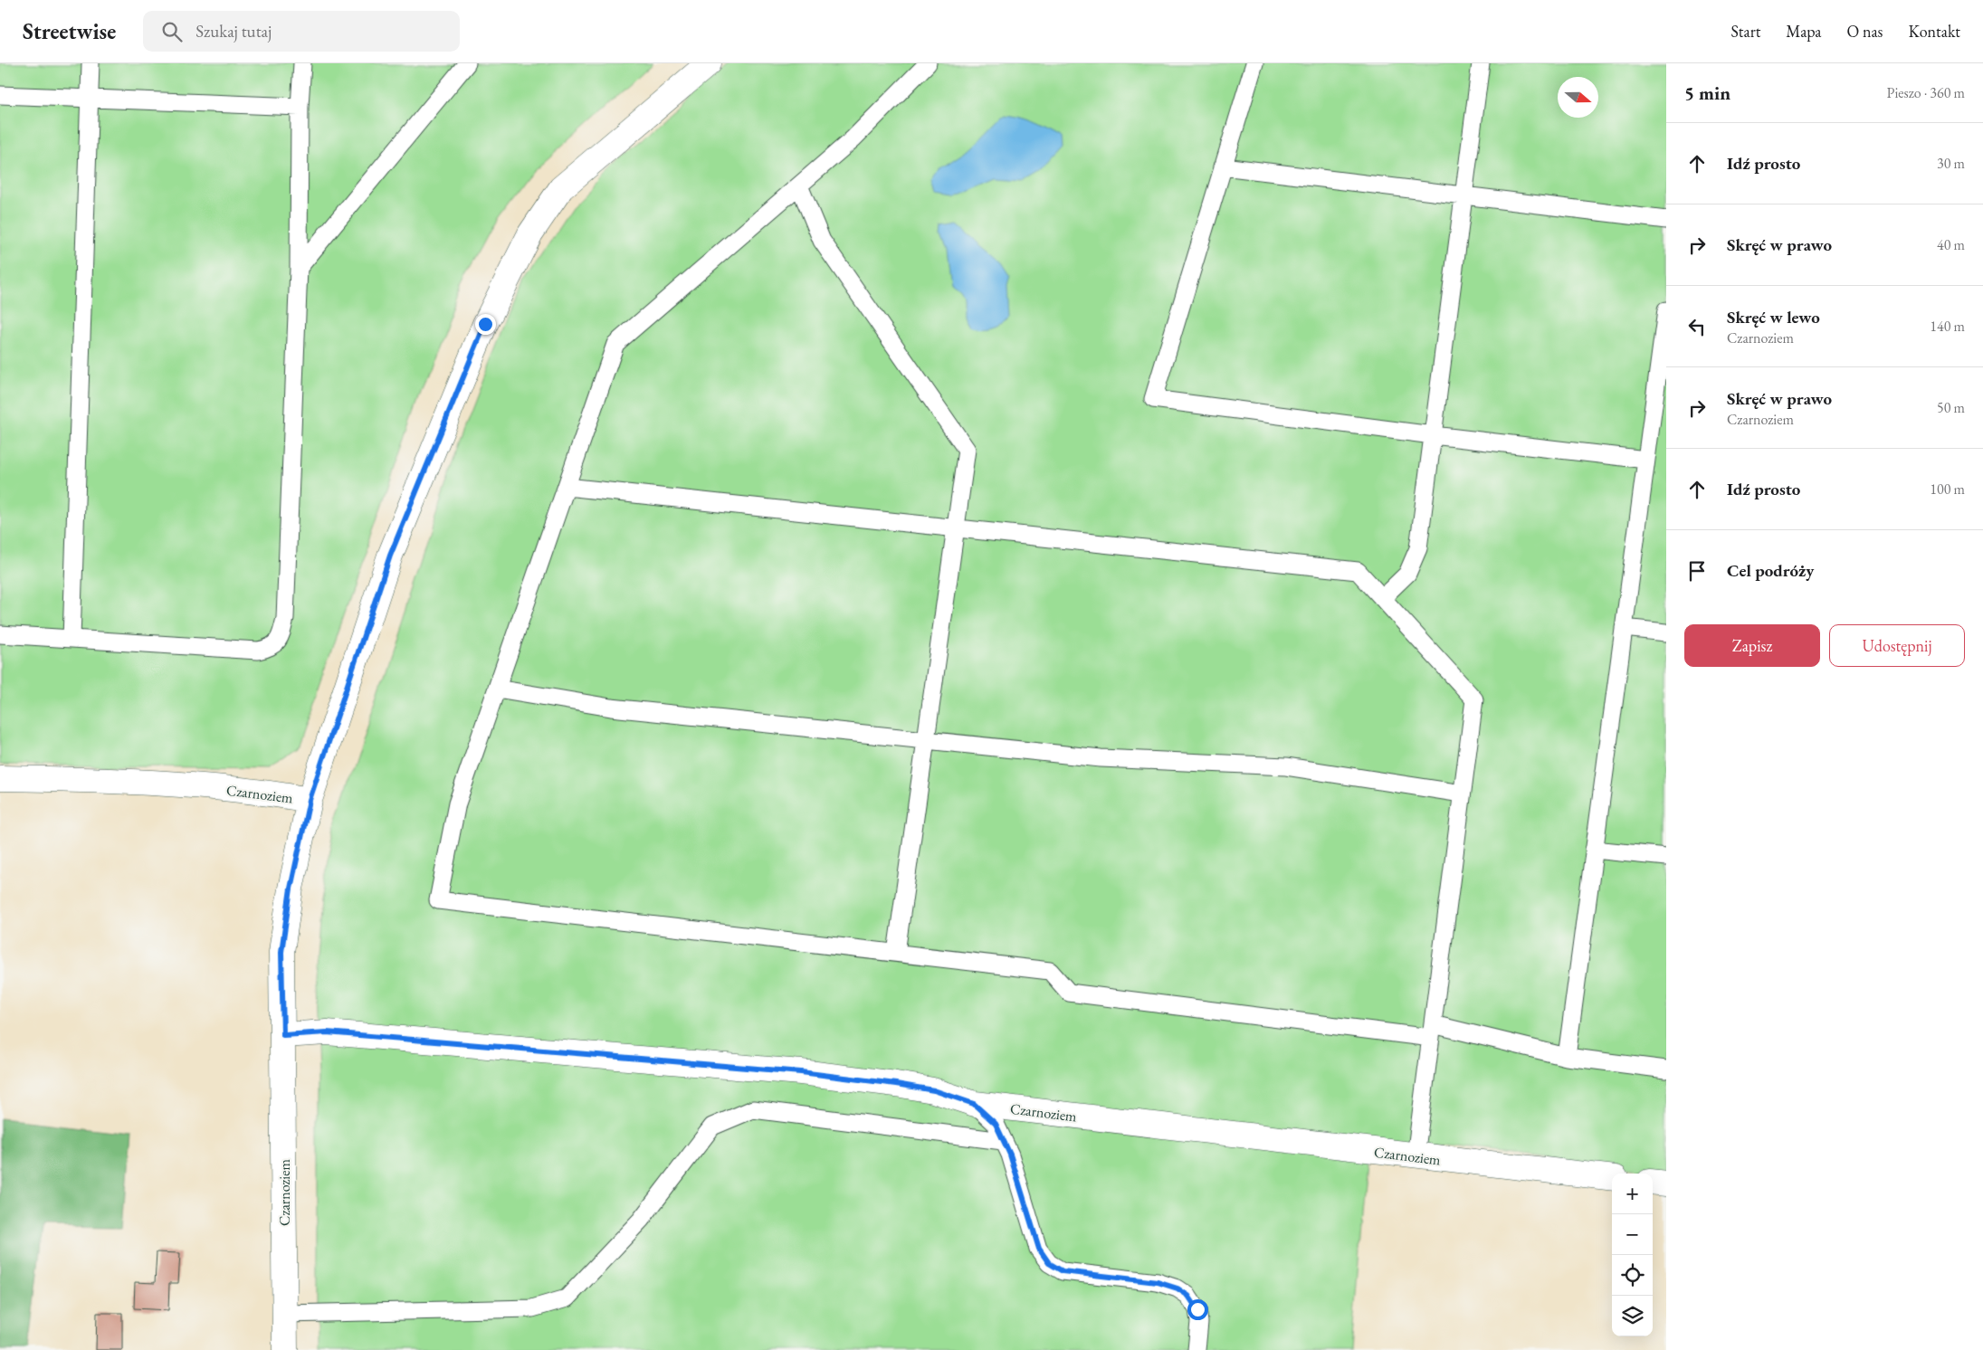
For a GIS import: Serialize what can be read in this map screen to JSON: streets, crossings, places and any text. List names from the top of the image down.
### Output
{
  "streets": {
    "street": ["Czarnoziem"]
  },
  "north": "right",
  "page": {
    "header": "Streetwise",
    "search": "Szukaj tutaj",
    "nav": [
      "Start",
      "Mapa",
      "O nas",
      "Kontakt"
    ],
    "heading": ["5 min", "Pieszo · 360 m"],
    "list": [
      ["Idź prosto", "30 m"],
      ["Skręć w prawo", "40 m"],
      ["Skręć w lewo", "Czarnoziem", "140 m"],
      ["Skręć w prawo", "Czarnoziem", "50 m"],
      ["Idź prosto", "100 m"],
      "Cel podróży"
    ],
    "buttons": ["Zapisz", "Udostępnij"],
    "map_buttons": ["+", "−"]
  }
}
